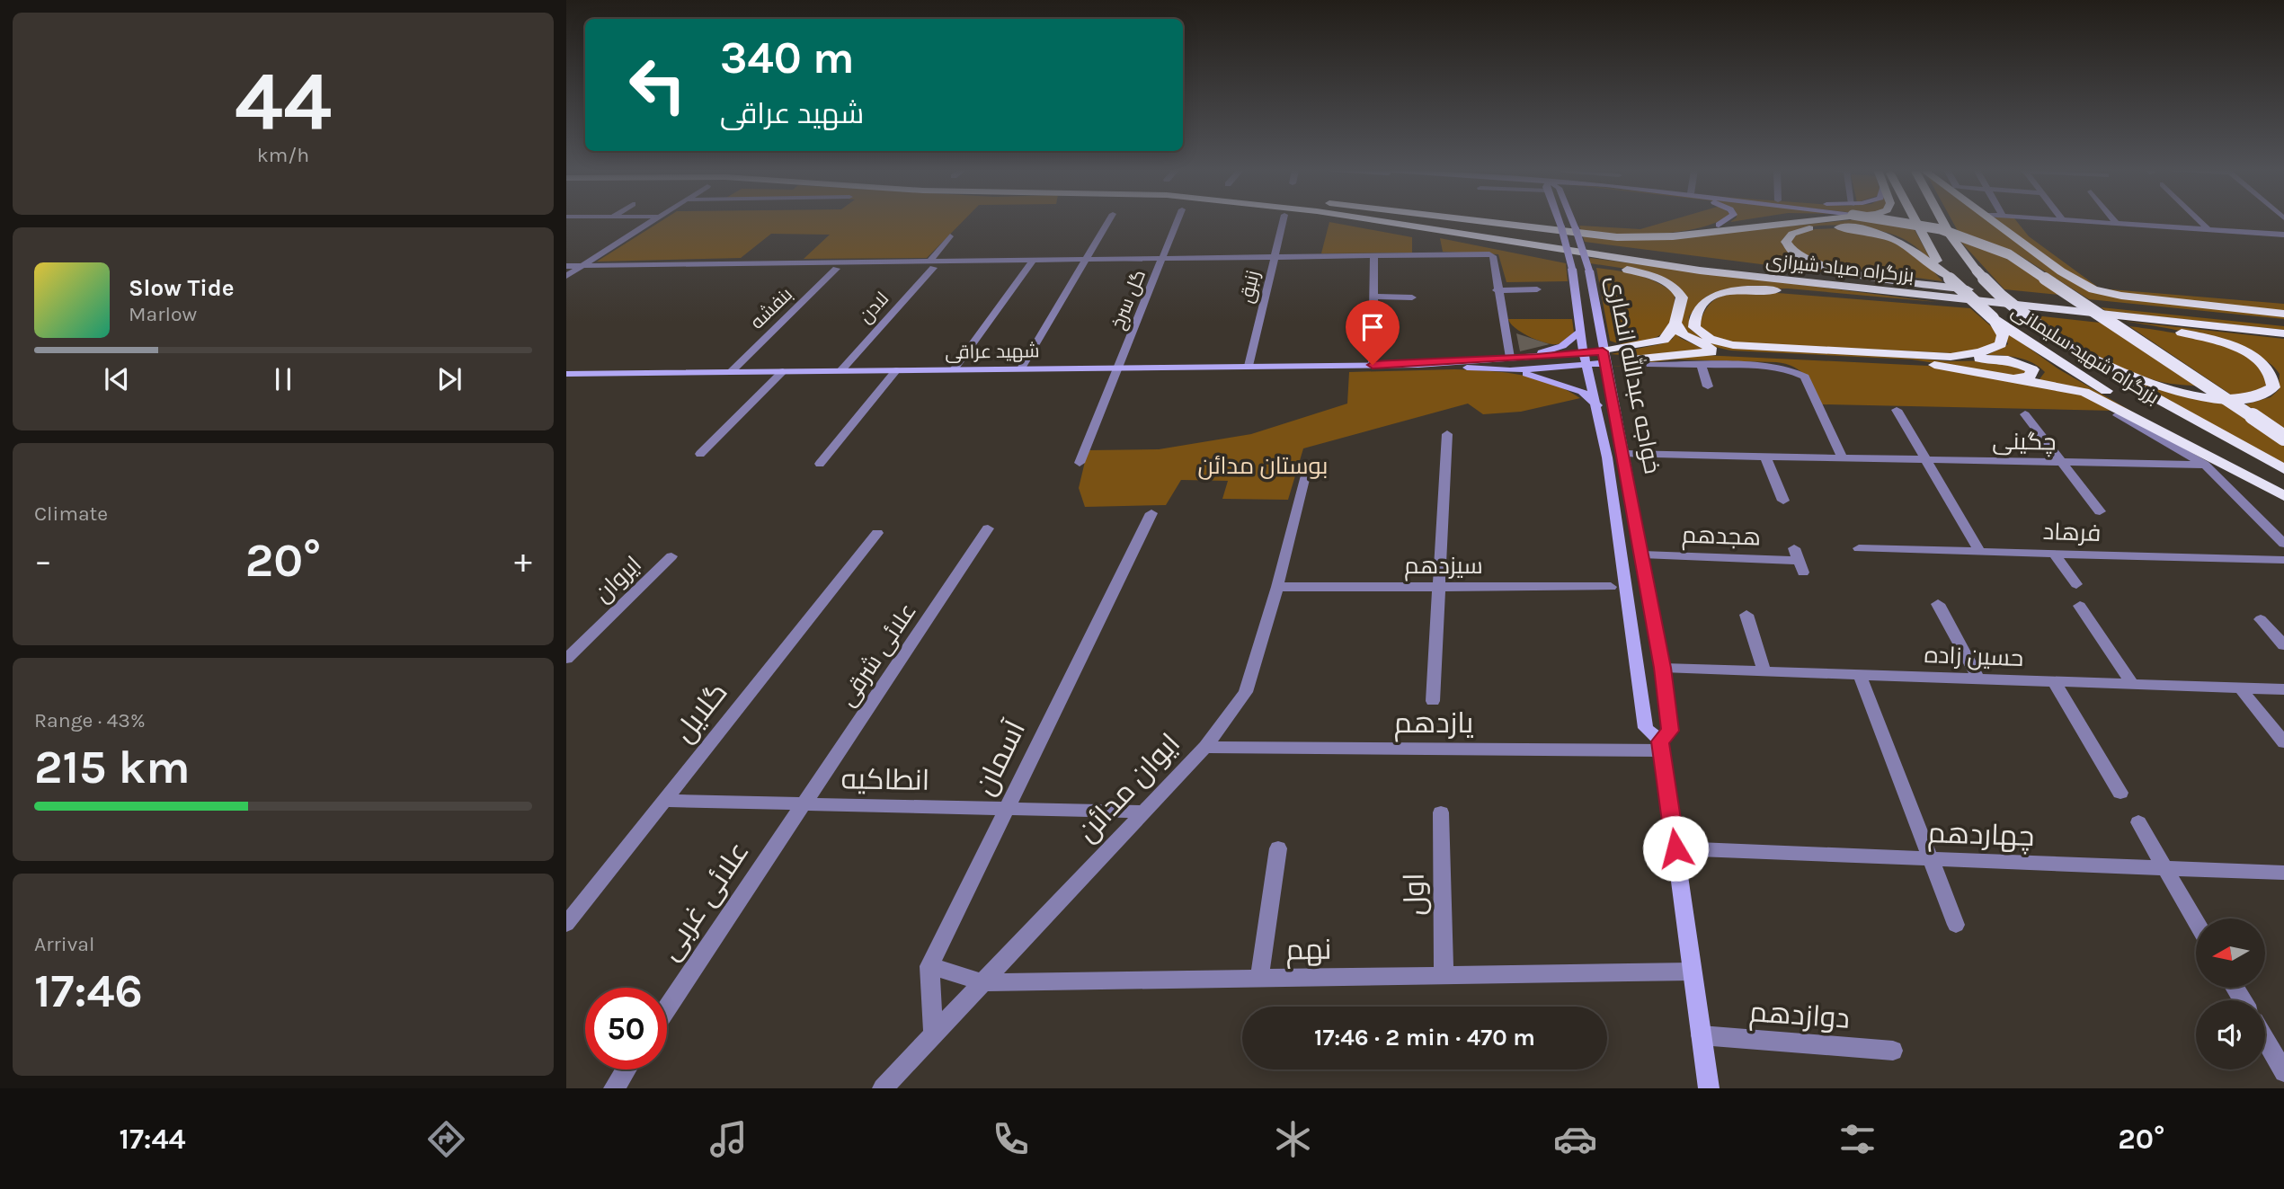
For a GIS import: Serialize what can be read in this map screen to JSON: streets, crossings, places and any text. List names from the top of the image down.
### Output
{
  "streets": {
    "highway": ["بزرگراه صیاد شیرازی", "بزرگراه شهید سلیمانی"],
    "main road": ["شهید عراقی", "خواجه عبدالله انصاری"],
    "street": [
      "زنبق",
      "گل سرخ",
      "لادن",
      "بنفشه",
      "چگینی",
      "فرهاد",
      "هجدهم",
      "سیزدهم",
      "ایروان",
      "علائی شرقی",
      "حسین زاده",
      "گلایل",
      "یازدهم",
      "آسمان",
      "انطاکیه",
      "ایوان مدائن",
      "چهاردهم",
      "اول",
      "علائی غربی",
      "نهم",
      "دوازدهم"
    ]
  },
  "crossings": [
    ["زنبق", "شهید عراقی"],
    ["گل سرخ", "شهید عراقی"],
    ["لادن", "شهید عراقی"],
    ["بنفشه", "شهید عراقی"],
    ["شهید عراقی", "خواجه عبدالله انصاری"],
    ["خواجه عبدالله انصاری", "چگینی"],
    ["خواجه عبدالله انصاری", "هجدهم"],
    ["خواجه عبدالله انصاری", "حسین زاده"],
    ["خواجه عبدالله انصاری", "یازدهم"],
    ["خواجه عبدالله انصاری", "چهاردهم"],
    ["خواجه عبدالله انصاری", "نهم"],
    ["خواجه عبدالله انصاری", "دوازدهم"],
    ["سیزدهم", "ایوان مدائن"],
    ["علائی شرقی", "انطاکیه"],
    ["علائی شرقی", "علائی غربی"],
    ["گلایل", "انطاکیه"],
    ["یازدهم", "ایوان مدائن"],
    ["آسمان", "انطاکیه"],
    ["آسمان", "ایوان مدائن"],
    ["آسمان", "نهم"],
    ["انطاکیه", "ایوان مدائن"],
    ["انطاکیه", "علائی غربی"],
    ["ایوان مدائن", "نهم"],
    ["اول", "نهم"]
  ],
  "parks": ["بوستان مدائن"],
  "north": "left",
  "page": {
    "tile": [
      ["44", "km/h"],
      "Climate",
      ["Range · 43%", "215 km"],
      ["Arrival", "17:46"]
    ],
    "turn": ["340 m", "شهید عراقی"],
    "song": ["Slow Tide", "Marlow"],
    "heat": ["−", "20°", "+"],
    "limit": "50",
    "trip": "17:46 · 2 min · 470 m",
    "tabs": ["17:44", "20°"]
  }
}
